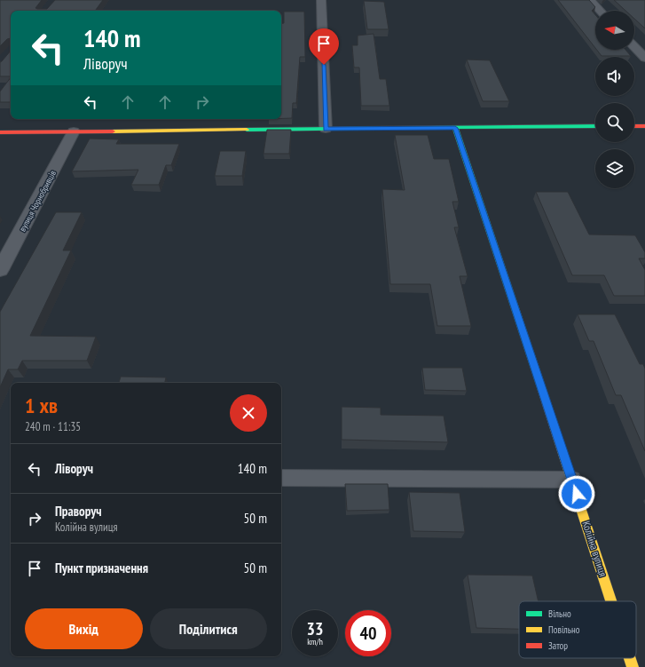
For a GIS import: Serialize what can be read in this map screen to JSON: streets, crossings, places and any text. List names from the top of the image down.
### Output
{
  "streets": {
    "street": ["вулиця Чорнобривців", "Колійна вулиця"]
  },
  "legend": ["Вільно", "Повільно", "Затор"],
  "north": "left",
  "page": {
    "turn": ["140 m", "Ліворуч"],
    "heading": ["1 хв", "240 m · 11:35"],
    "list": [
      {
        "name": "Ліворуч",
        "value": "140 m"
      },
      {
        "name": "Праворуч",
        "note": "Колійна вулиця",
        "value": "50 m"
      },
      {
        "name": "Пункт призначення",
        "value": "50 m"
      }
    ],
    "buttons": ["Вихід", "Поділитися"],
    "speed": "33 km/h",
    "limit": "40"
  }
}
